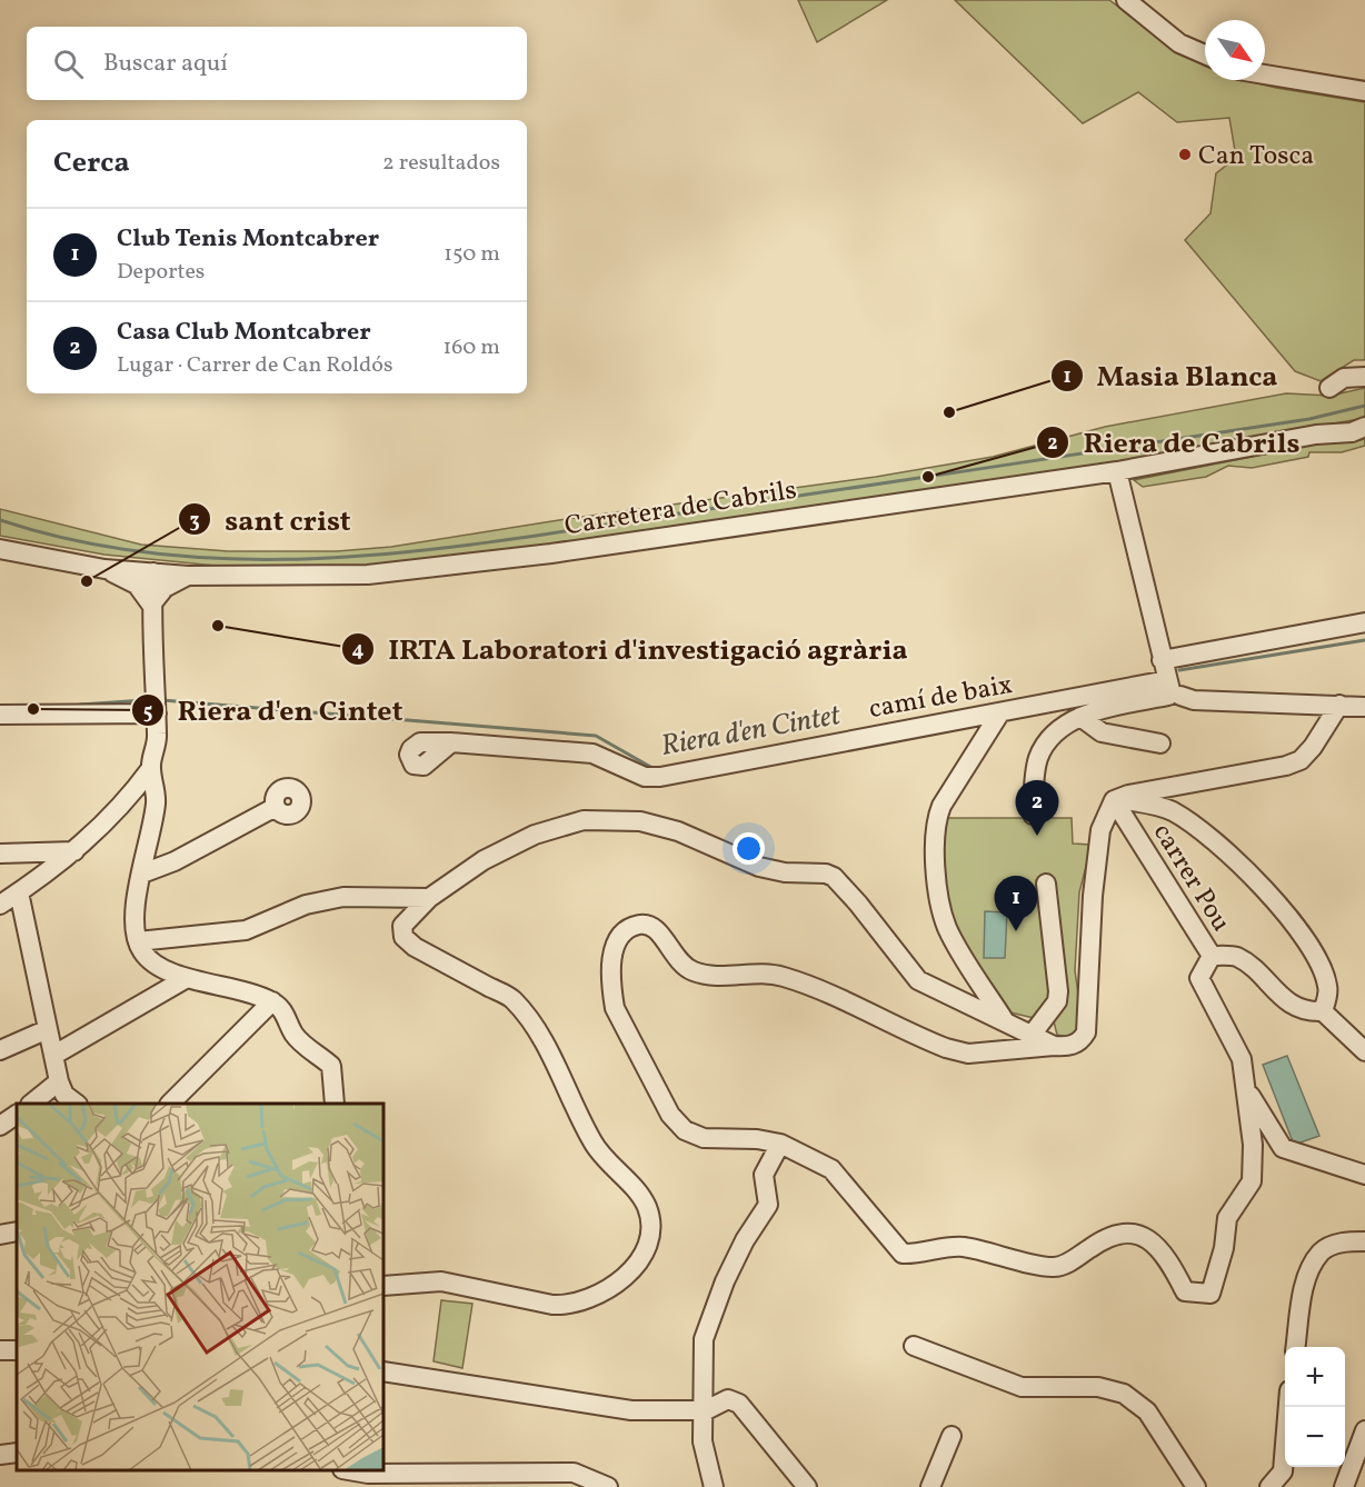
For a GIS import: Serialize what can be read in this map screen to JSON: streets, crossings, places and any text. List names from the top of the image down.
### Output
{
  "streets": {
    "street": ["Carretera de Cabrils", "camí de baix", "carrer Pou"]
  },
  "water": ["Riera d'en Cintet"],
  "places": [
    "Can Tosca",
    "Masia Blanca",
    "Riera de Cabrils",
    "sant crist",
    "IRTA Laboratori d'investigació agrària",
    "Riera d'en Cintet"
  ],
  "north": "bottom right",
  "page": {
    "search": "Buscar aquí",
    "heading": ["Cerca", "2 resultados"],
    "list": [
      {
        "mark": "1",
        "name": "Club Tenis Montcabrer",
        "note": "Deportes",
        "value": "150 m"
      },
      {
        "mark": "2",
        "name": "Casa Club Montcabrer",
        "note": "Lugar · Carrer de Can Roldós",
        "value": "160 m"
      }
    ],
    "pins": ["2", "1"],
    "map_buttons": ["+", "−"]
  }
}
